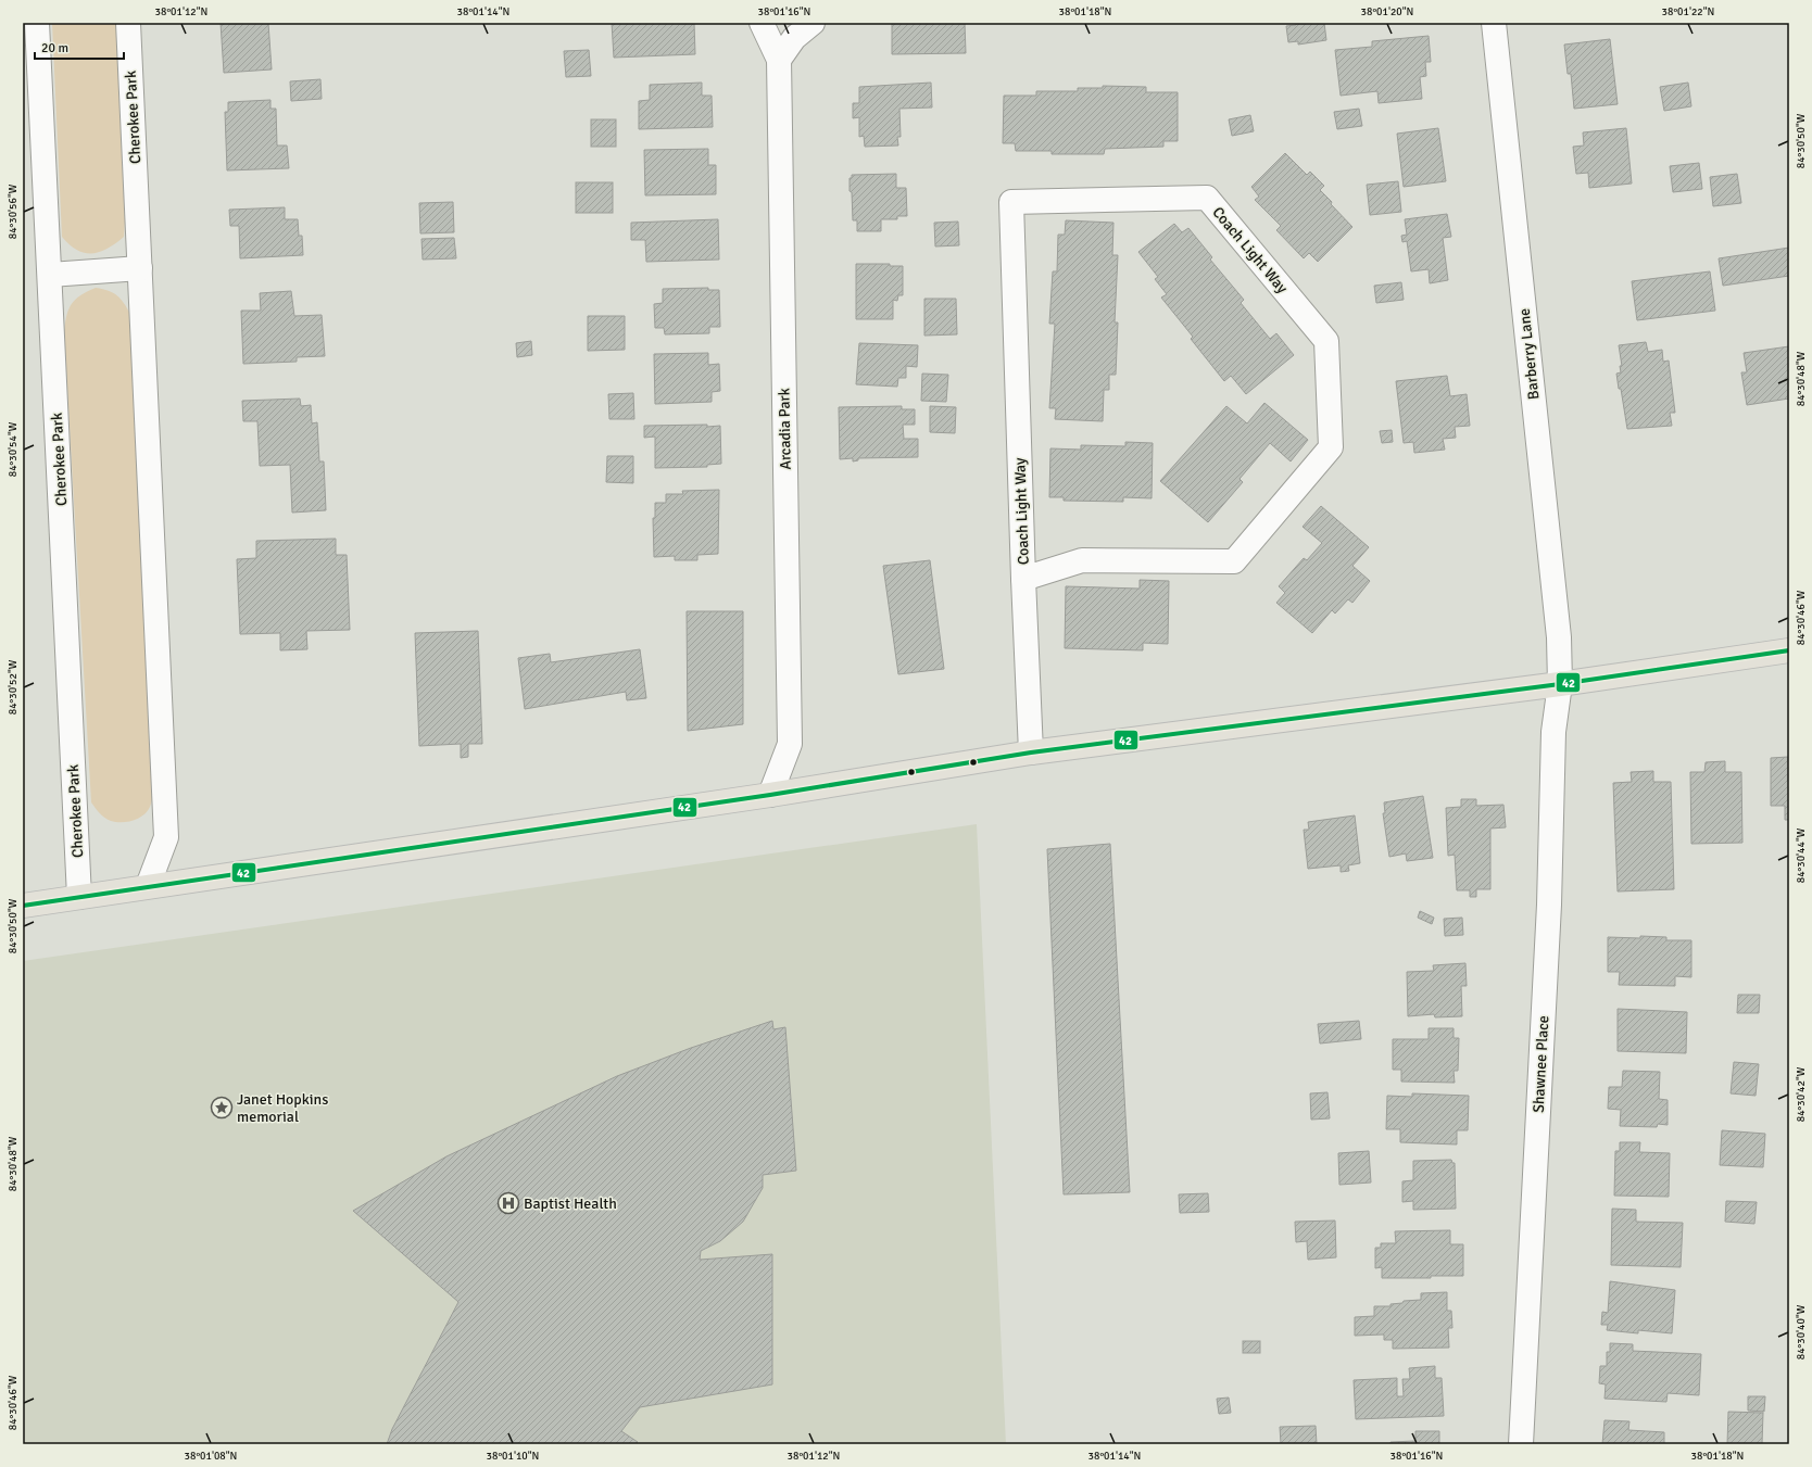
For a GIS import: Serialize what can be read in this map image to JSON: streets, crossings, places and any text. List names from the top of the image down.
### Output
{
  "streets": {
    "street": [
      "Cherokee Park",
      "Coach Light Way",
      "Barberry Lane",
      "Arcadia Park",
      "Shawnee Place"
    ]
  },
  "crossings": [
    ["Barberry Lane", "Shawnee Place"]
  ],
  "places": {
    "place": ["Janet Hopkins memorial"],
    "hospital": ["Baptist Health"]
  },
  "lines": ["transit line 42"],
  "scale_bar": "20 m",
  "coordinates": [
    "38°01'12\"N",
    "38°01'14\"N",
    "38°01'16\"N",
    "38°01'18\"N",
    "38°01'20\"N",
    "38°01'22\"N",
    "84°30'50\"W",
    "84°30'56\"W",
    "84°30'48\"W",
    "84°30'54\"W",
    "84°30'46\"W",
    "84°30'52\"W",
    "84°30'44\"W",
    "84°30'42\"W",
    "84°30'40\"W",
    "38°01'08\"N",
    "38°01'10\"N"
  ]
}
